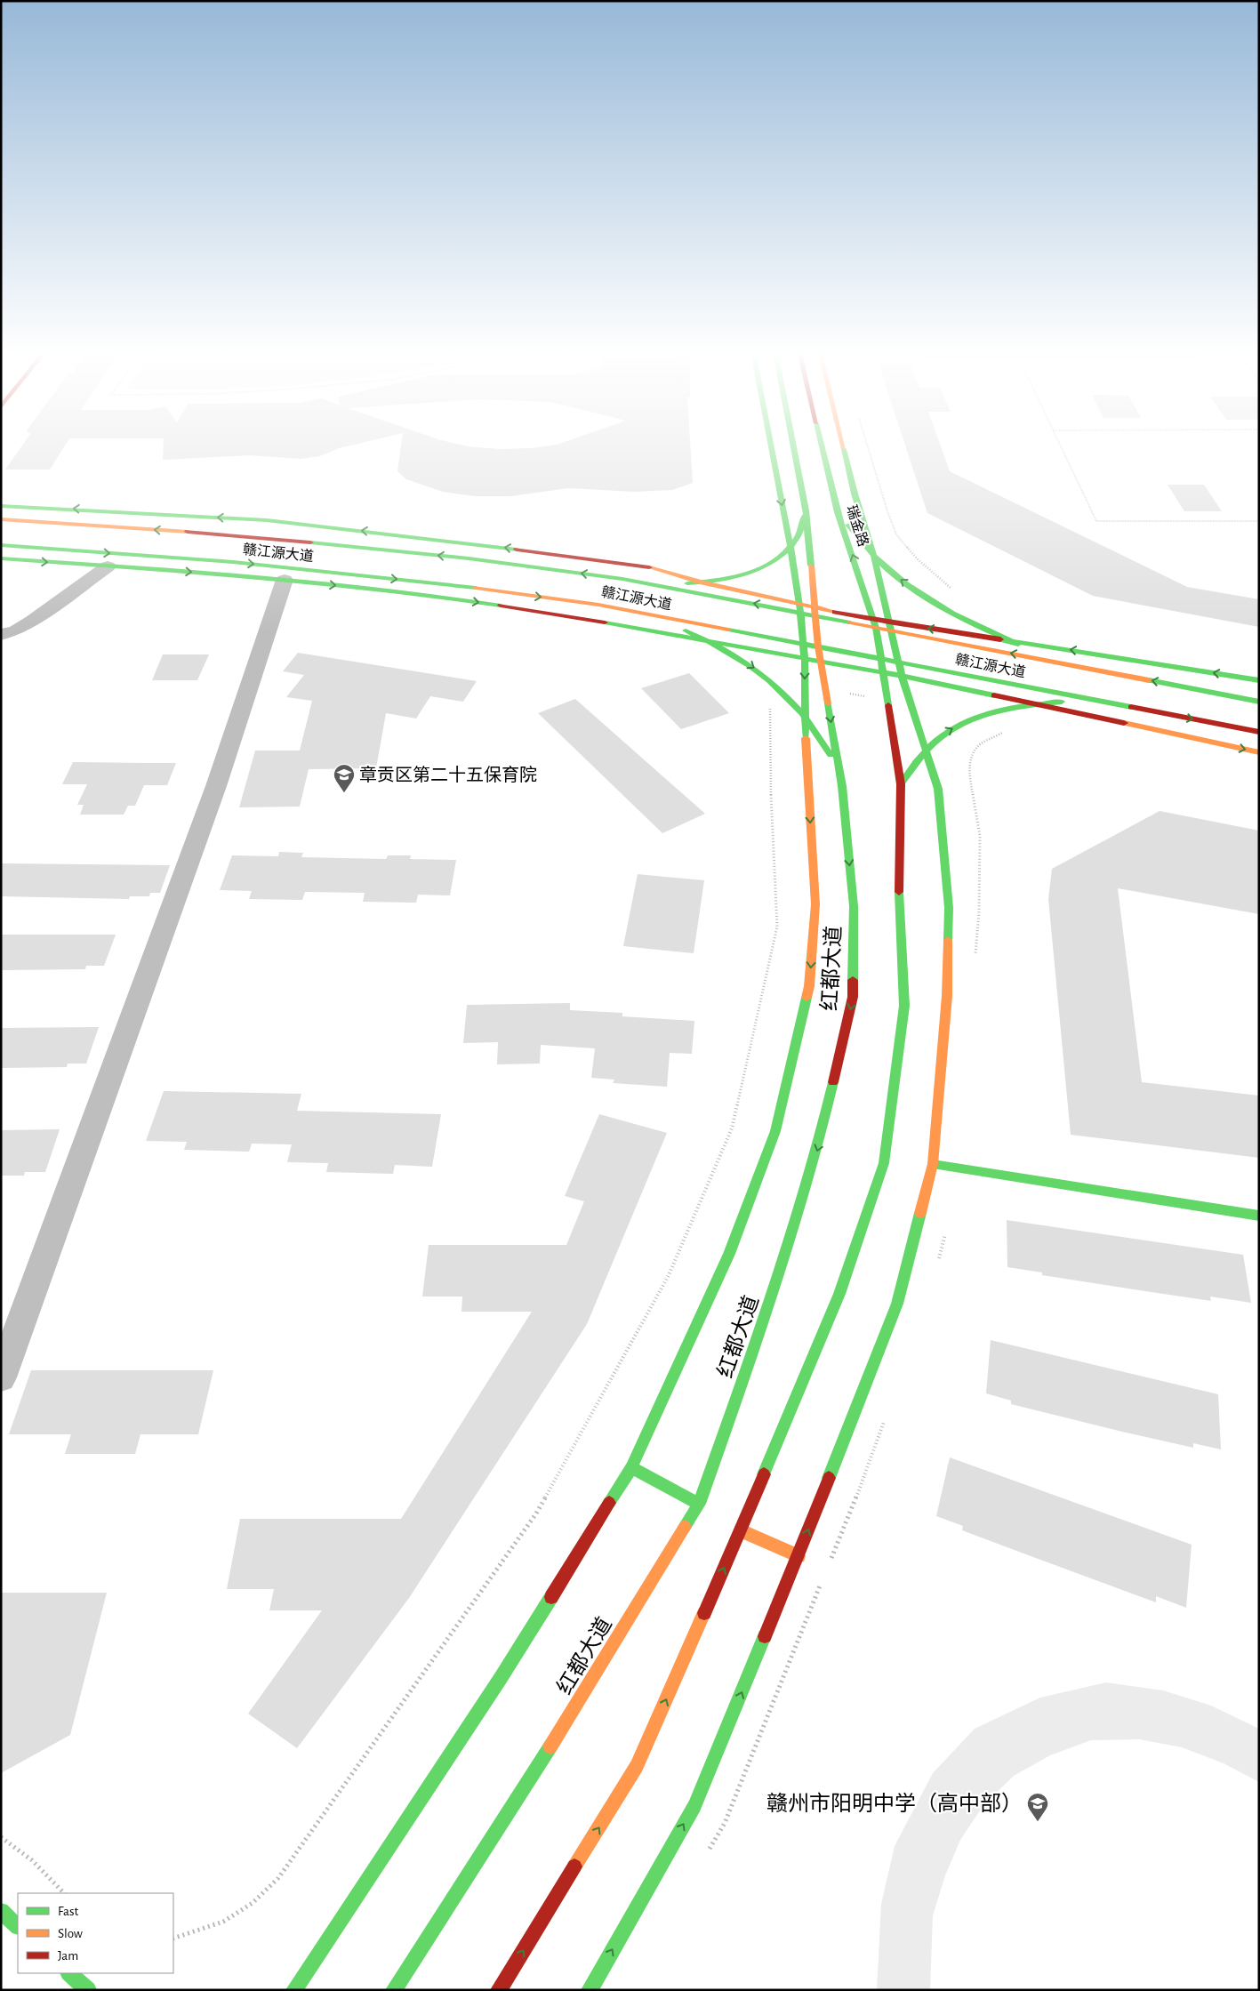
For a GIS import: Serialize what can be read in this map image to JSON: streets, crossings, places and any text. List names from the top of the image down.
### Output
{
  "streets": {
    "main road": ["瑞金路", "赣江源大道", "红都大道"]
  },
  "crossings": [
    ["瑞金路", "赣江源大道"],
    ["赣江源大道", "红都大道"]
  ],
  "places": {
    "school or university": ["章贡区第二十五保育院", "赣州市阳明中学（高中部）"]
  },
  "legend": ["Fast", "Slow", "Jam"]
}
